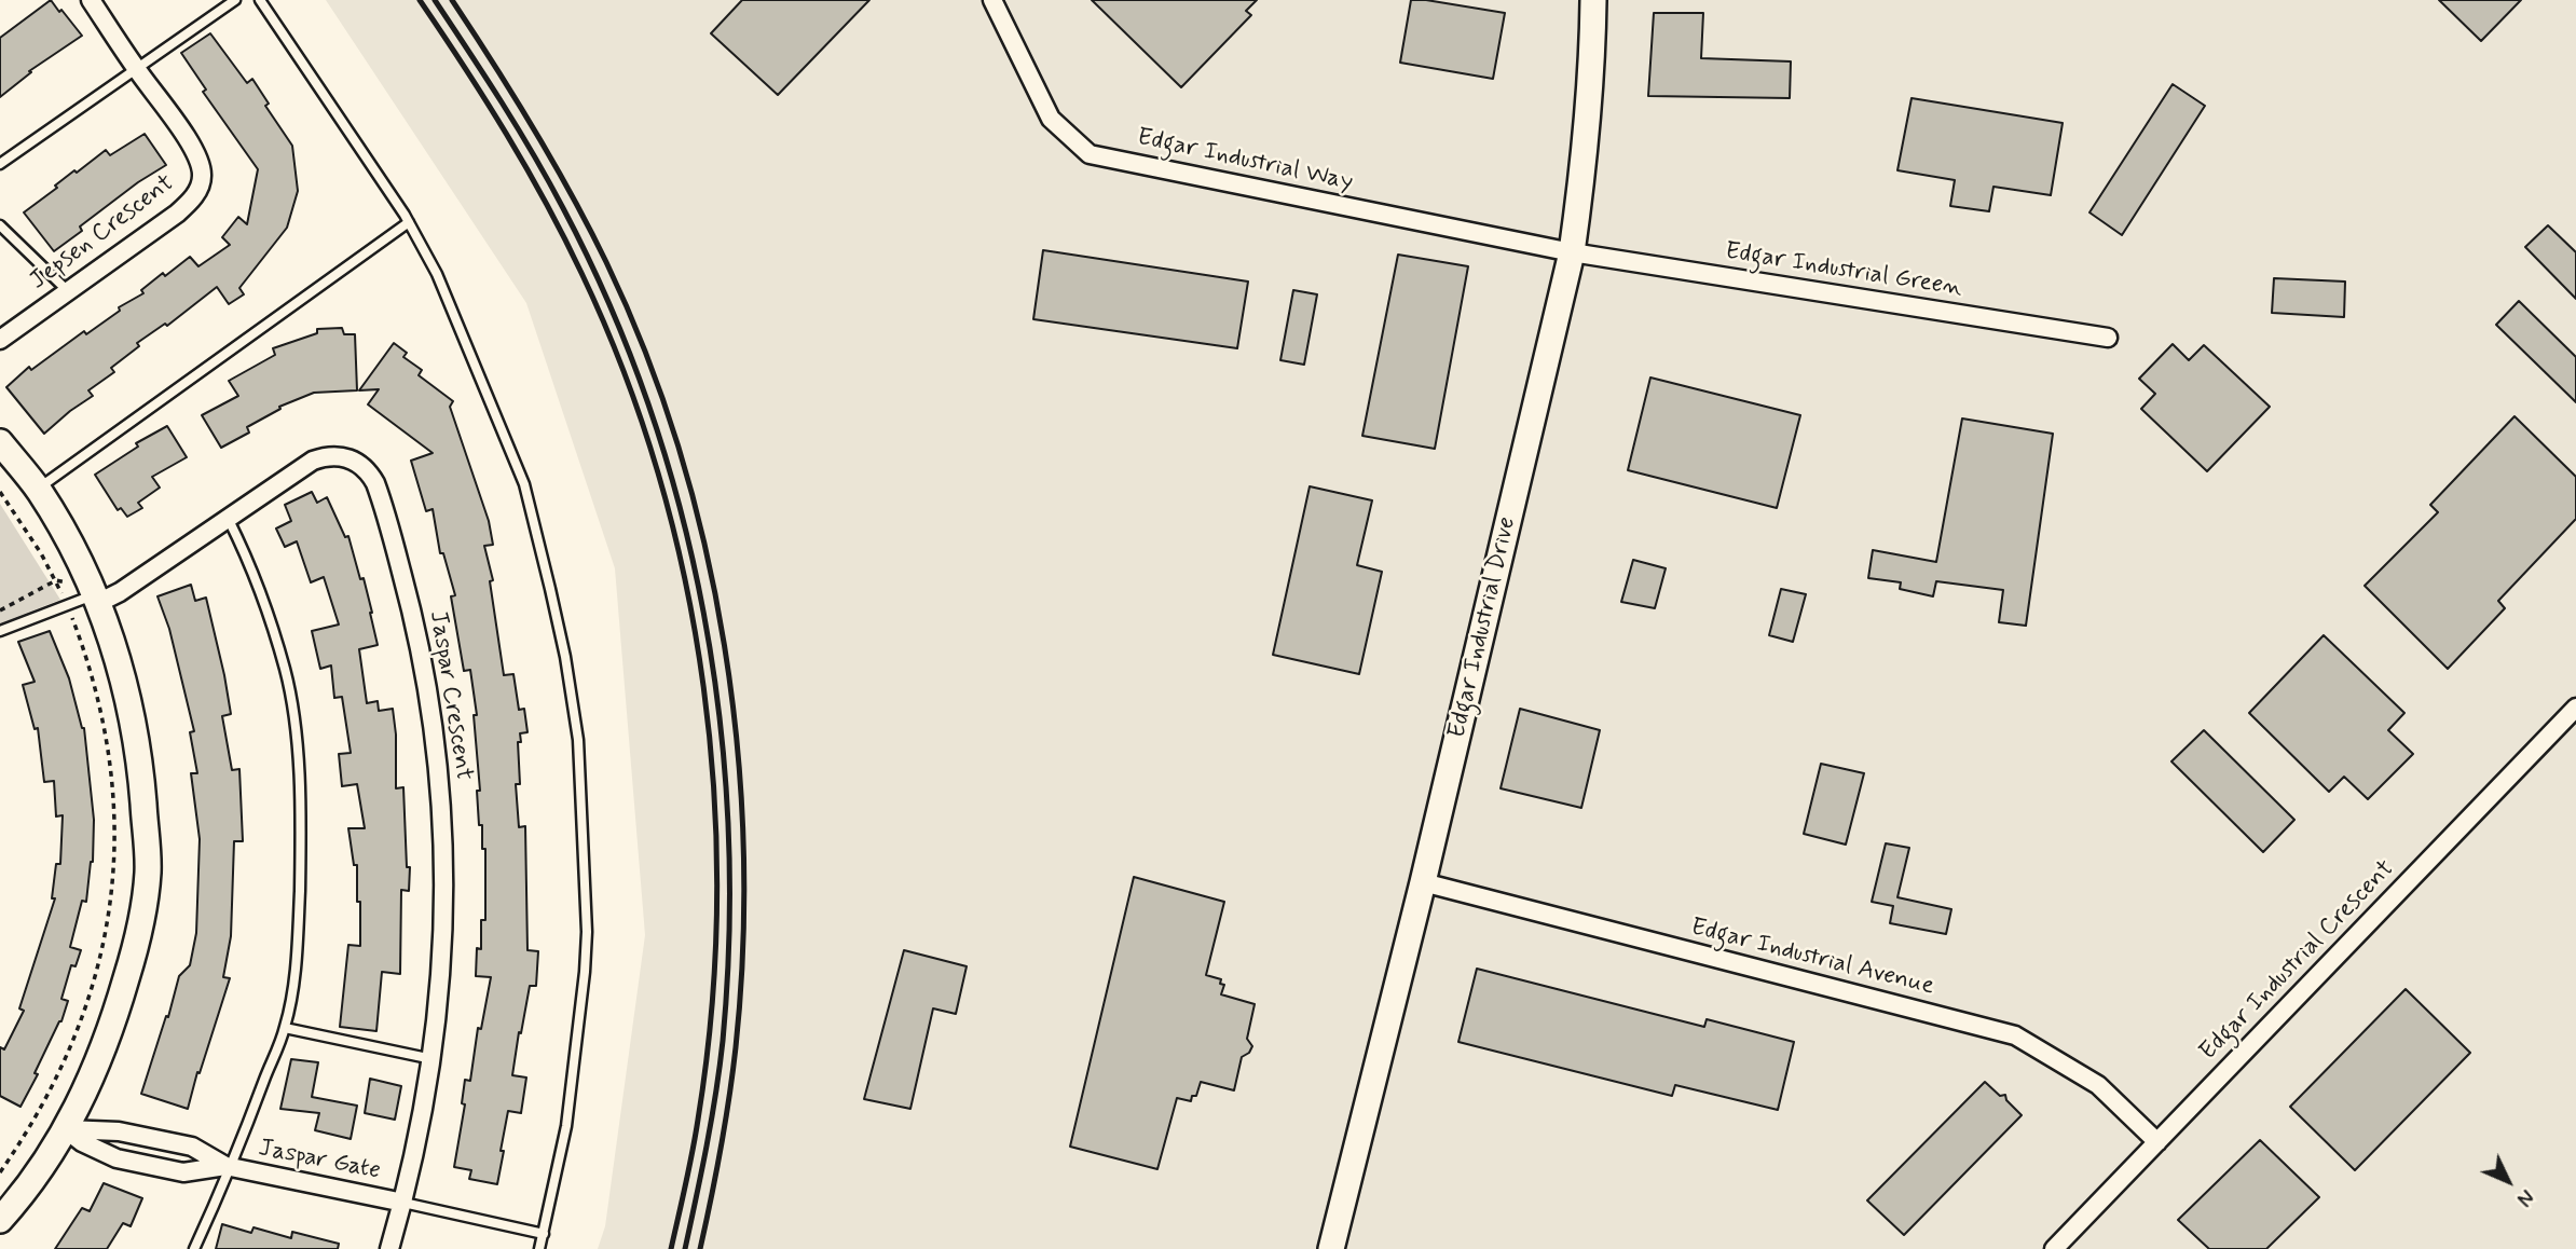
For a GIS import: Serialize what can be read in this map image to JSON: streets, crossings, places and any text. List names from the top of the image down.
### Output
{
  "streets": {
    "street": [
      "Edgar Industrial Way",
      "Jepsen Crescent",
      "Edgar Industrial Green",
      "Edgar Industrial Drive",
      "Jaspar Crescent",
      "Edgar Industrial Avenue",
      "Edgar Industrial Crescent",
      "Jaspar Gate"
    ]
  },
  "crossings": [
    ["Edgar Industrial Way", "Edgar Industrial Green"],
    ["Edgar Industrial Way", "Edgar Industrial Drive"],
    ["Edgar Industrial Green", "Edgar Industrial Drive"],
    ["Edgar Industrial Drive", "Edgar Industrial Avenue"],
    ["Jaspar Crescent", "Jaspar Gate"],
    ["Edgar Industrial Avenue", "Edgar Industrial Crescent"]
  ],
  "north": "bottom right"
}
